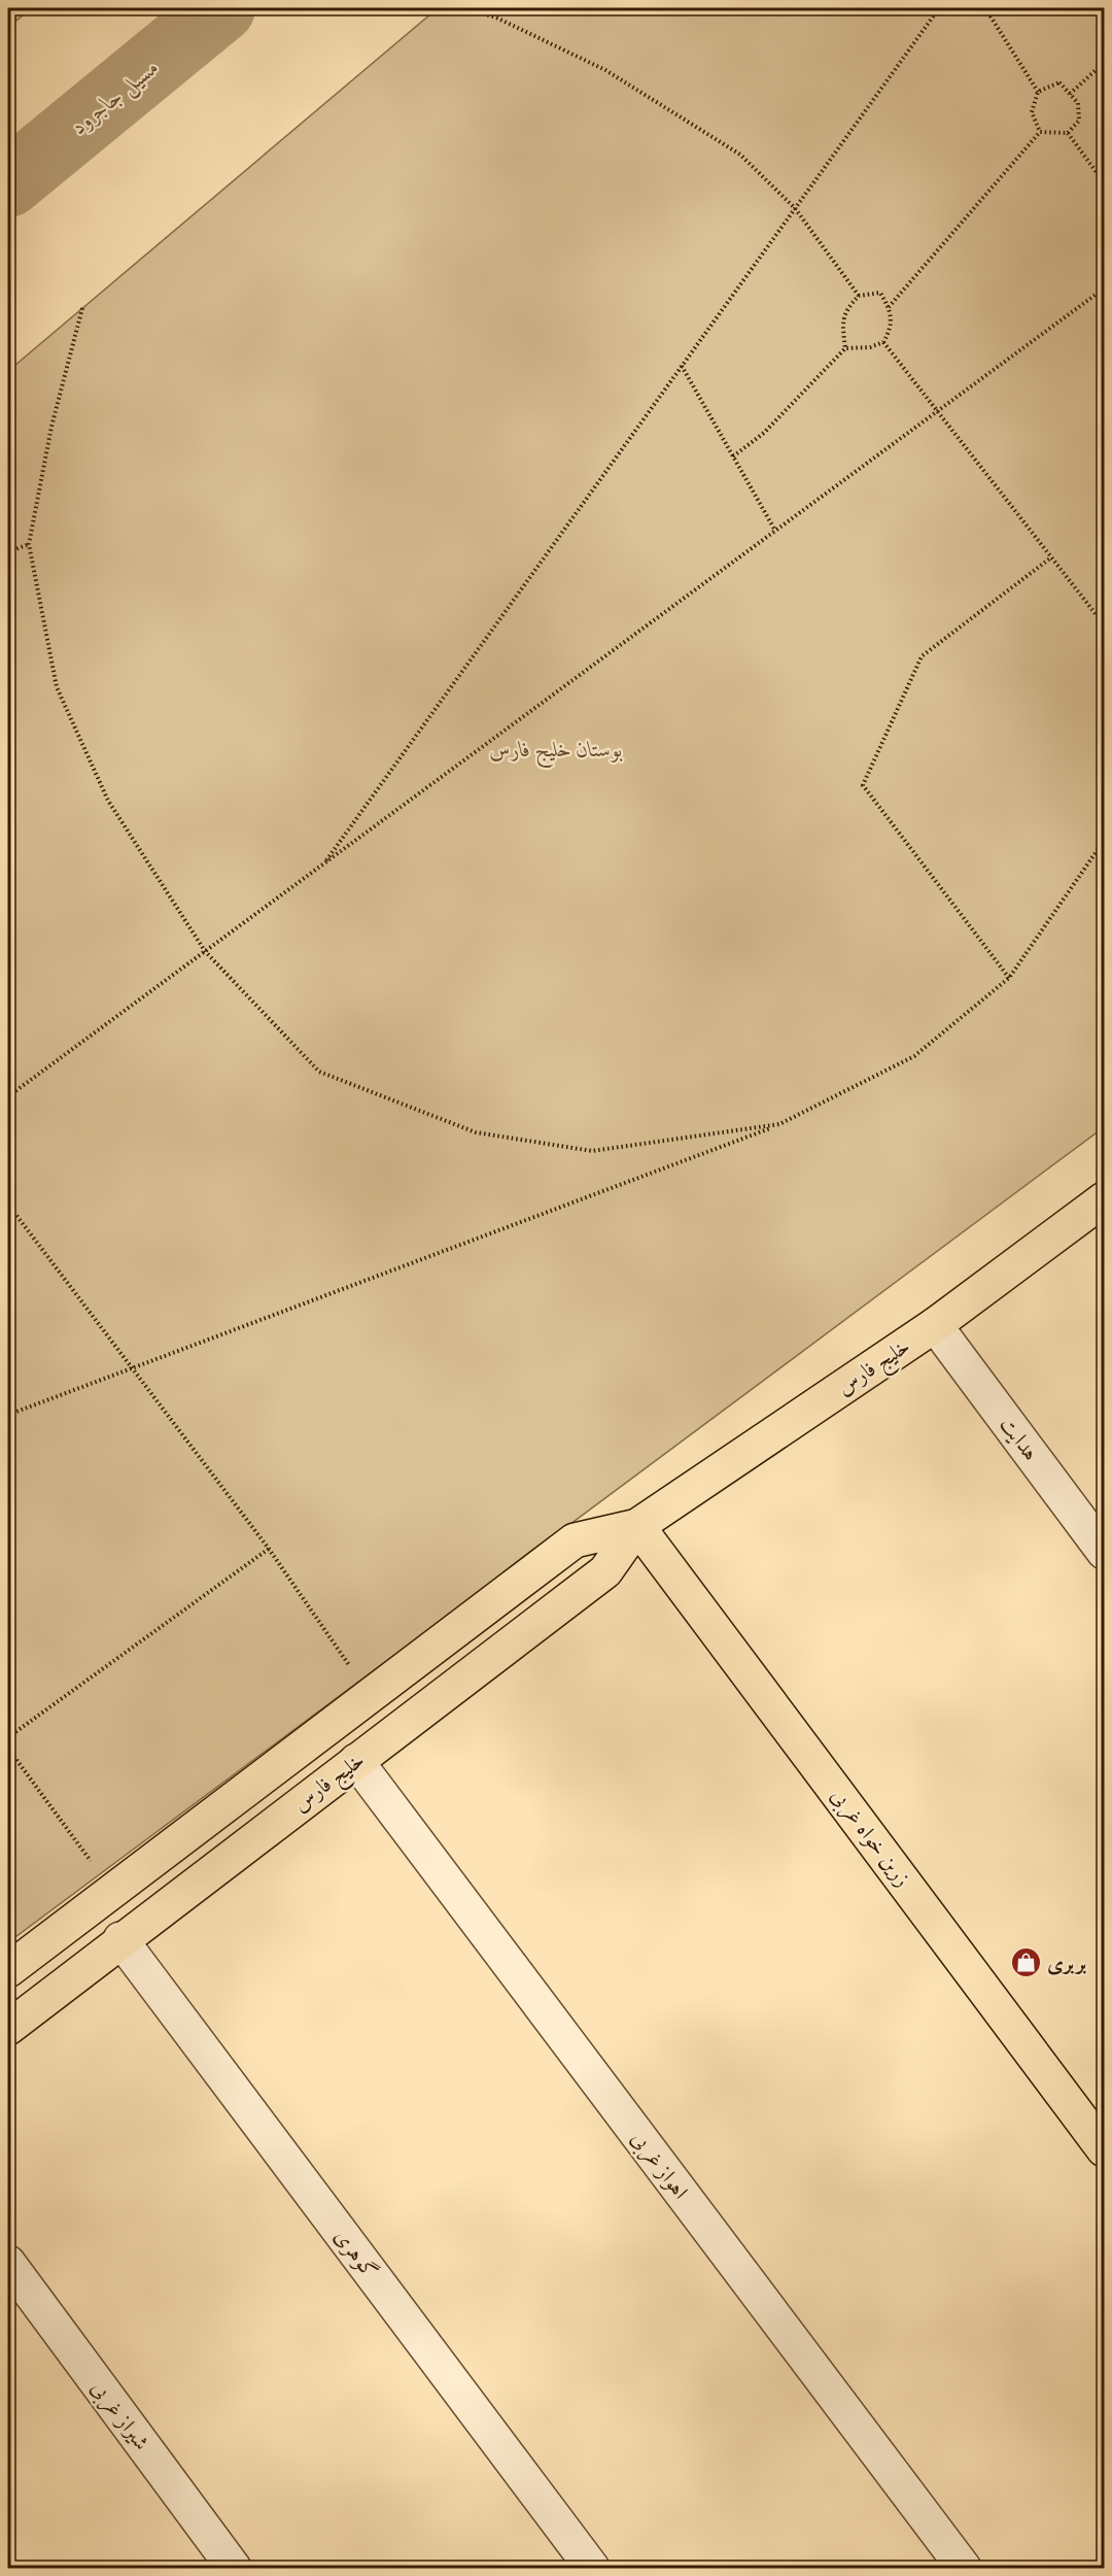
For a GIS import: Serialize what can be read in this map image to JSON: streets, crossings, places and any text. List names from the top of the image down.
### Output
{
  "streets": {
    "main road": ["خلیج فارس", "زرین خواه غربی"],
    "street": [
      "هدایت",
      "اهواز غربی",
      "گوهری",
      "شیراز غربی"
    ]
  },
  "crossings": [
    ["خلیج فارس", "هدایت"],
    ["خلیج فارس", "زرین خواه غربی"],
    ["خلیج فارس", "اهواز غربی"],
    ["خلیج فارس", "گوهری"]
  ],
  "water": ["مسیل جاجرود"],
  "parks": ["بوستان خلیج فارس"],
  "places": {
    "shop": ["بربری"]
  }
}
